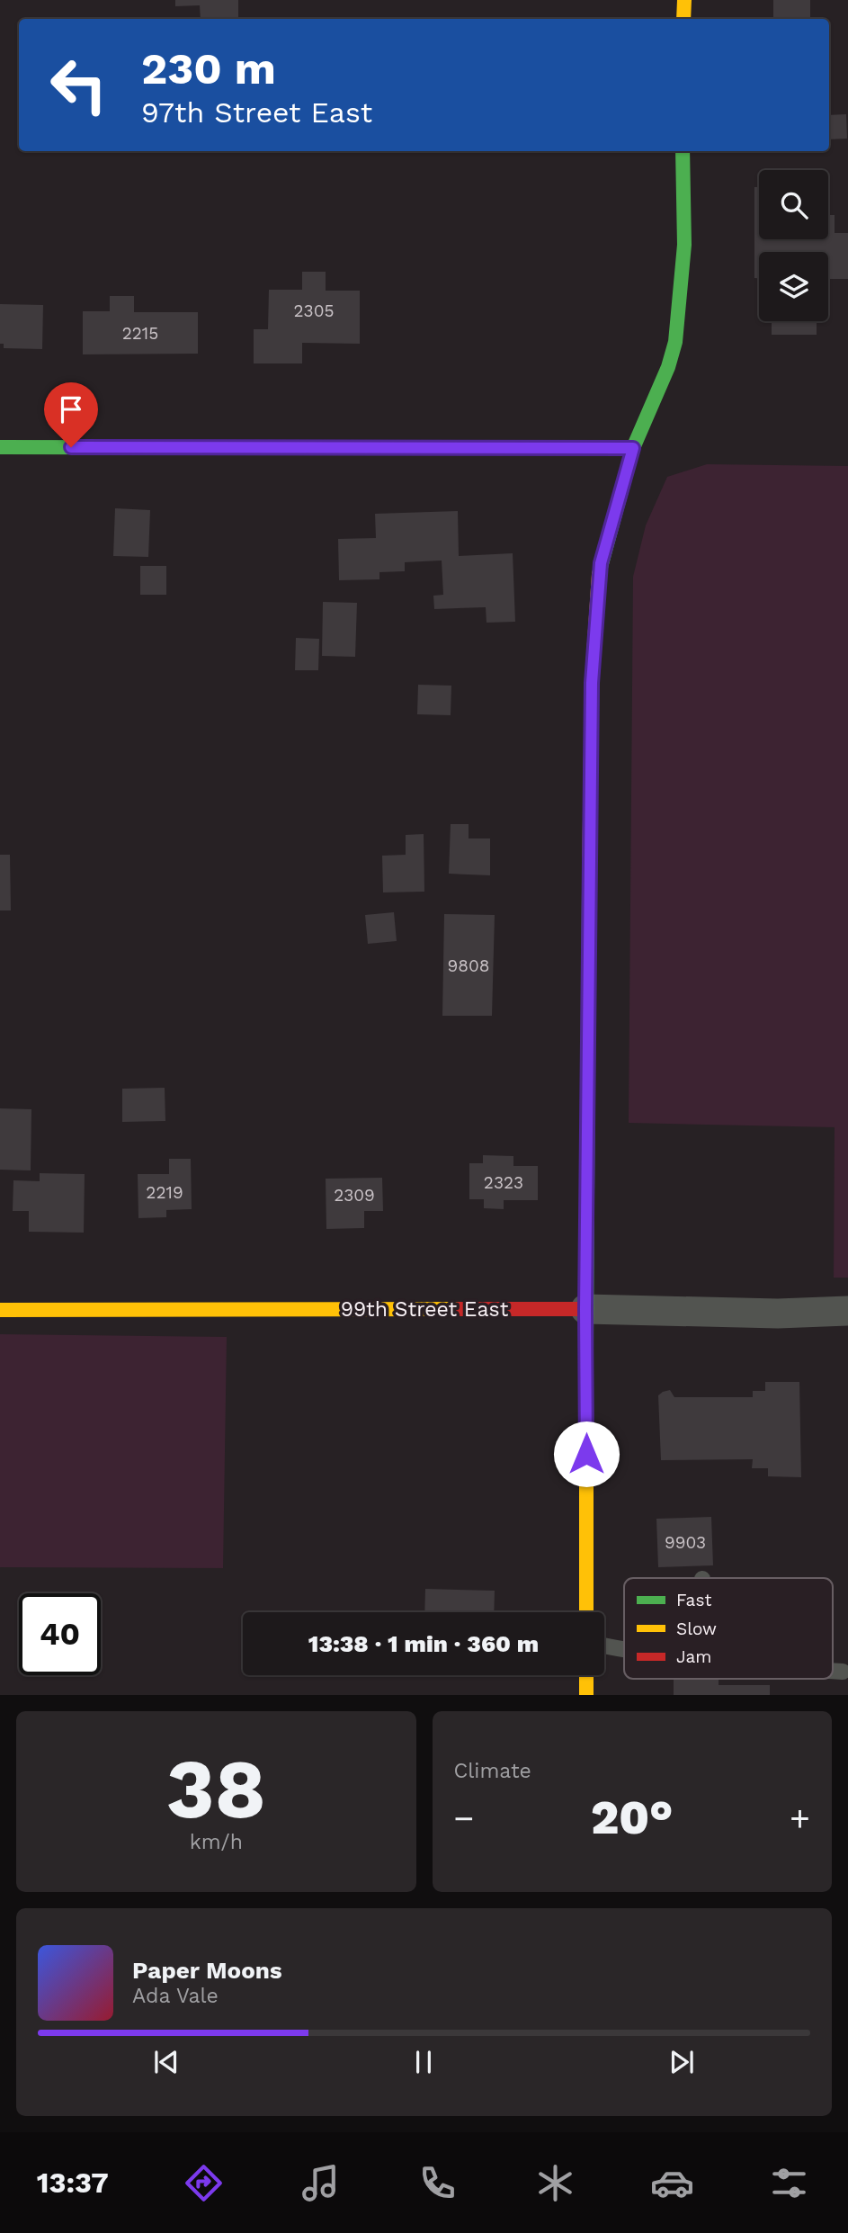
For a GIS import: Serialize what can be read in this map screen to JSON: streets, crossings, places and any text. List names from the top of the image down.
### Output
{
  "streets": {
    "street": ["99th Street East"]
  },
  "house_numbers": [
    "2305",
    "2215",
    "9808",
    "2323",
    "2219",
    "2309",
    "9903"
  ],
  "legend": ["Fast", "Slow", "Jam"],
  "page": {
    "turn": ["230 m", "97th Street East"],
    "limit": "40",
    "trip": "13:38 · 1 min · 360 m",
    "tile": [
      ["38", "km/h"],
      "Climate"
    ],
    "heat": ["−", "20°", "+"],
    "song": ["Paper Moons", "Ada Vale"],
    "tabs": "13:37"
  }
}
